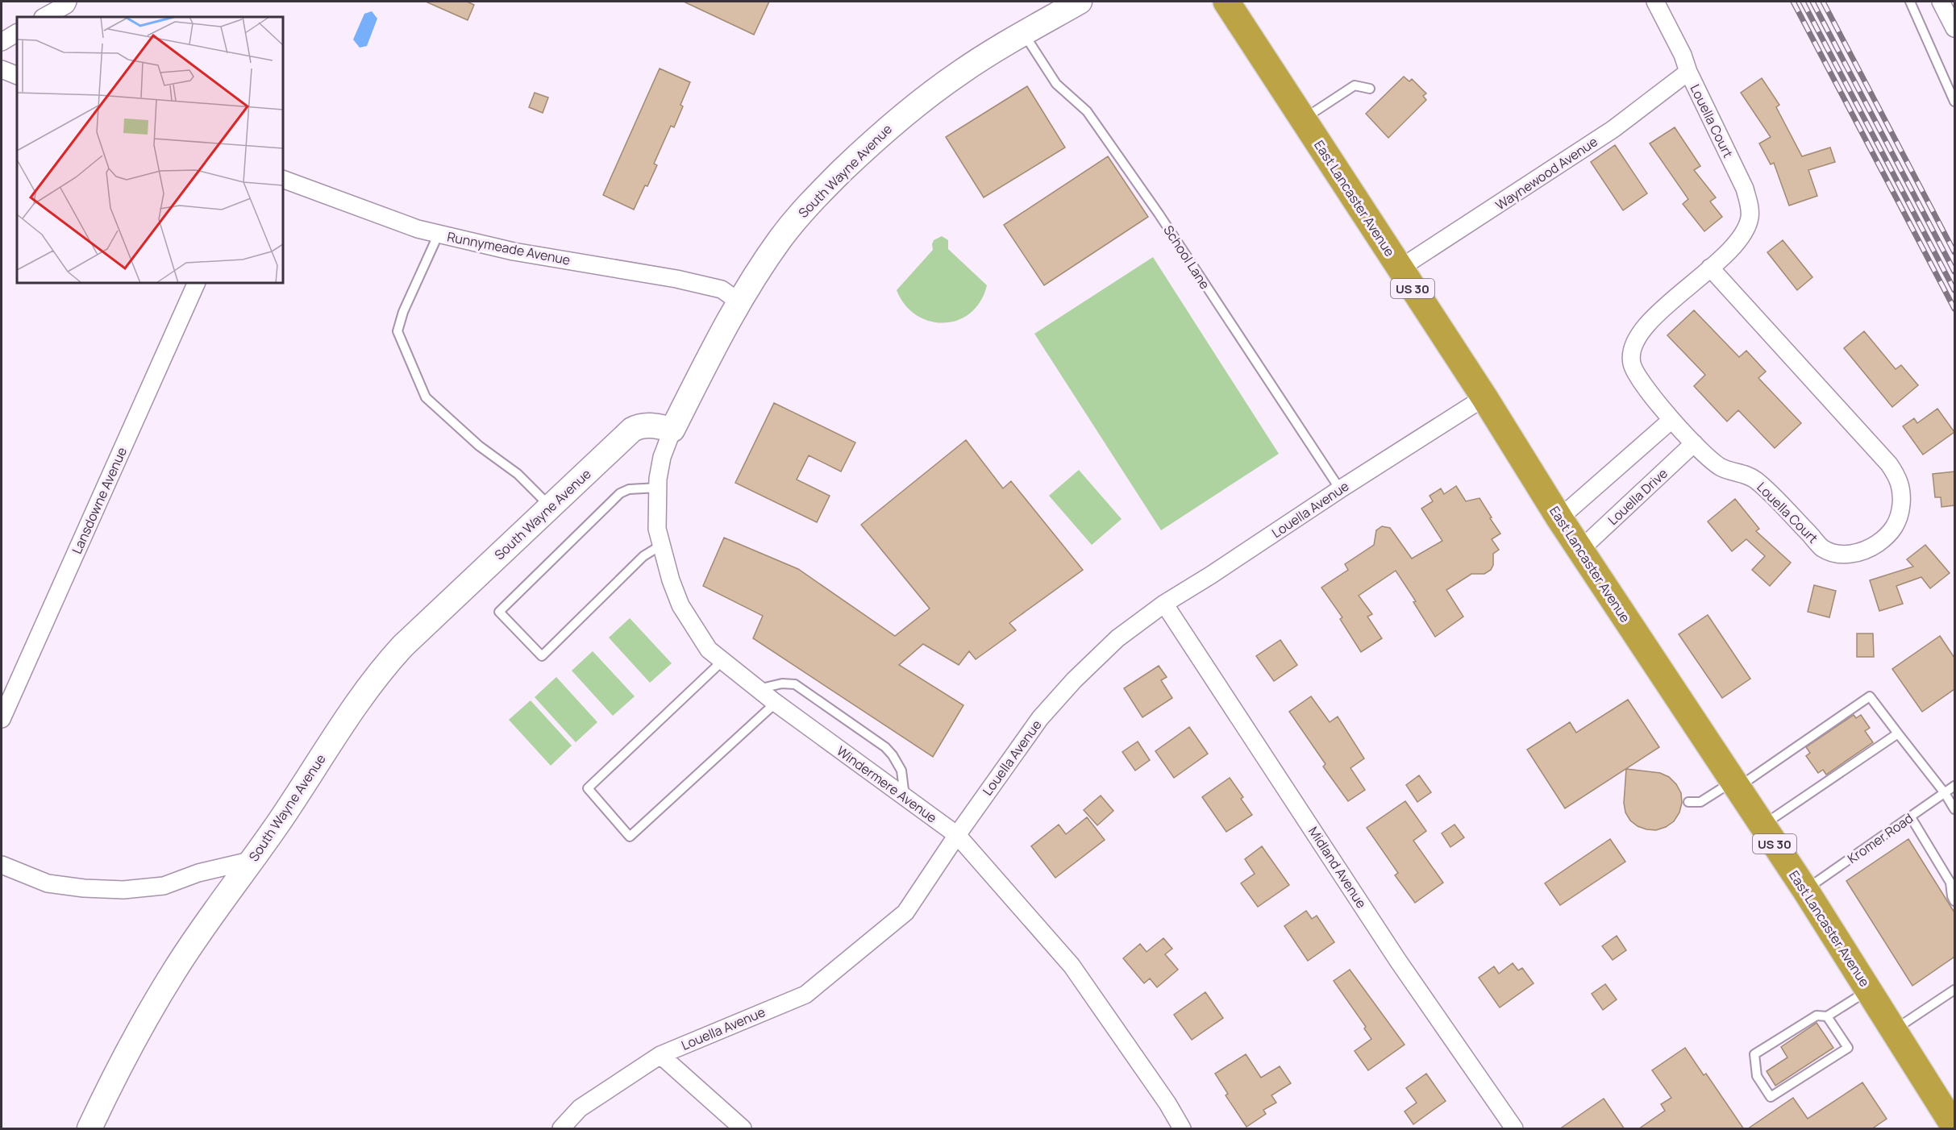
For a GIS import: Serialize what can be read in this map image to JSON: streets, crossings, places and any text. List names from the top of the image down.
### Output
{
  "streets": {
    "highway": ["East Lancaster Avenue", "US 30"],
    "main road": ["South Wayne Avenue"],
    "street": [
      "Louella Court",
      "Waynewood Avenue",
      "Runnymeade Avenue",
      "Louella Drive",
      "Lansdowne Avenue",
      "Louella Avenue",
      "Windermere Avenue",
      "Midland Avenue"
    ],
    "lane": ["School Lane", "Kromer Road"]
  },
  "crossings": [
    ["Louella Court", "Waynewood Avenue"],
    ["Louella Court", "Louella Drive"],
    ["South Wayne Avenue", "Runnymeade Avenue"],
    ["South Wayne Avenue", "School Lane"],
    ["South Wayne Avenue", "Windermere Avenue"],
    ["Waynewood Avenue", "East Lancaster Avenue"],
    ["East Lancaster Avenue", "Louella Drive"],
    ["East Lancaster Avenue", "Louella Avenue"],
    ["East Lancaster Avenue", "Kromer Road"],
    ["School Lane", "Louella Avenue"],
    ["Louella Avenue", "Windermere Avenue"],
    ["Louella Avenue", "Midland Avenue"]
  ]
}
